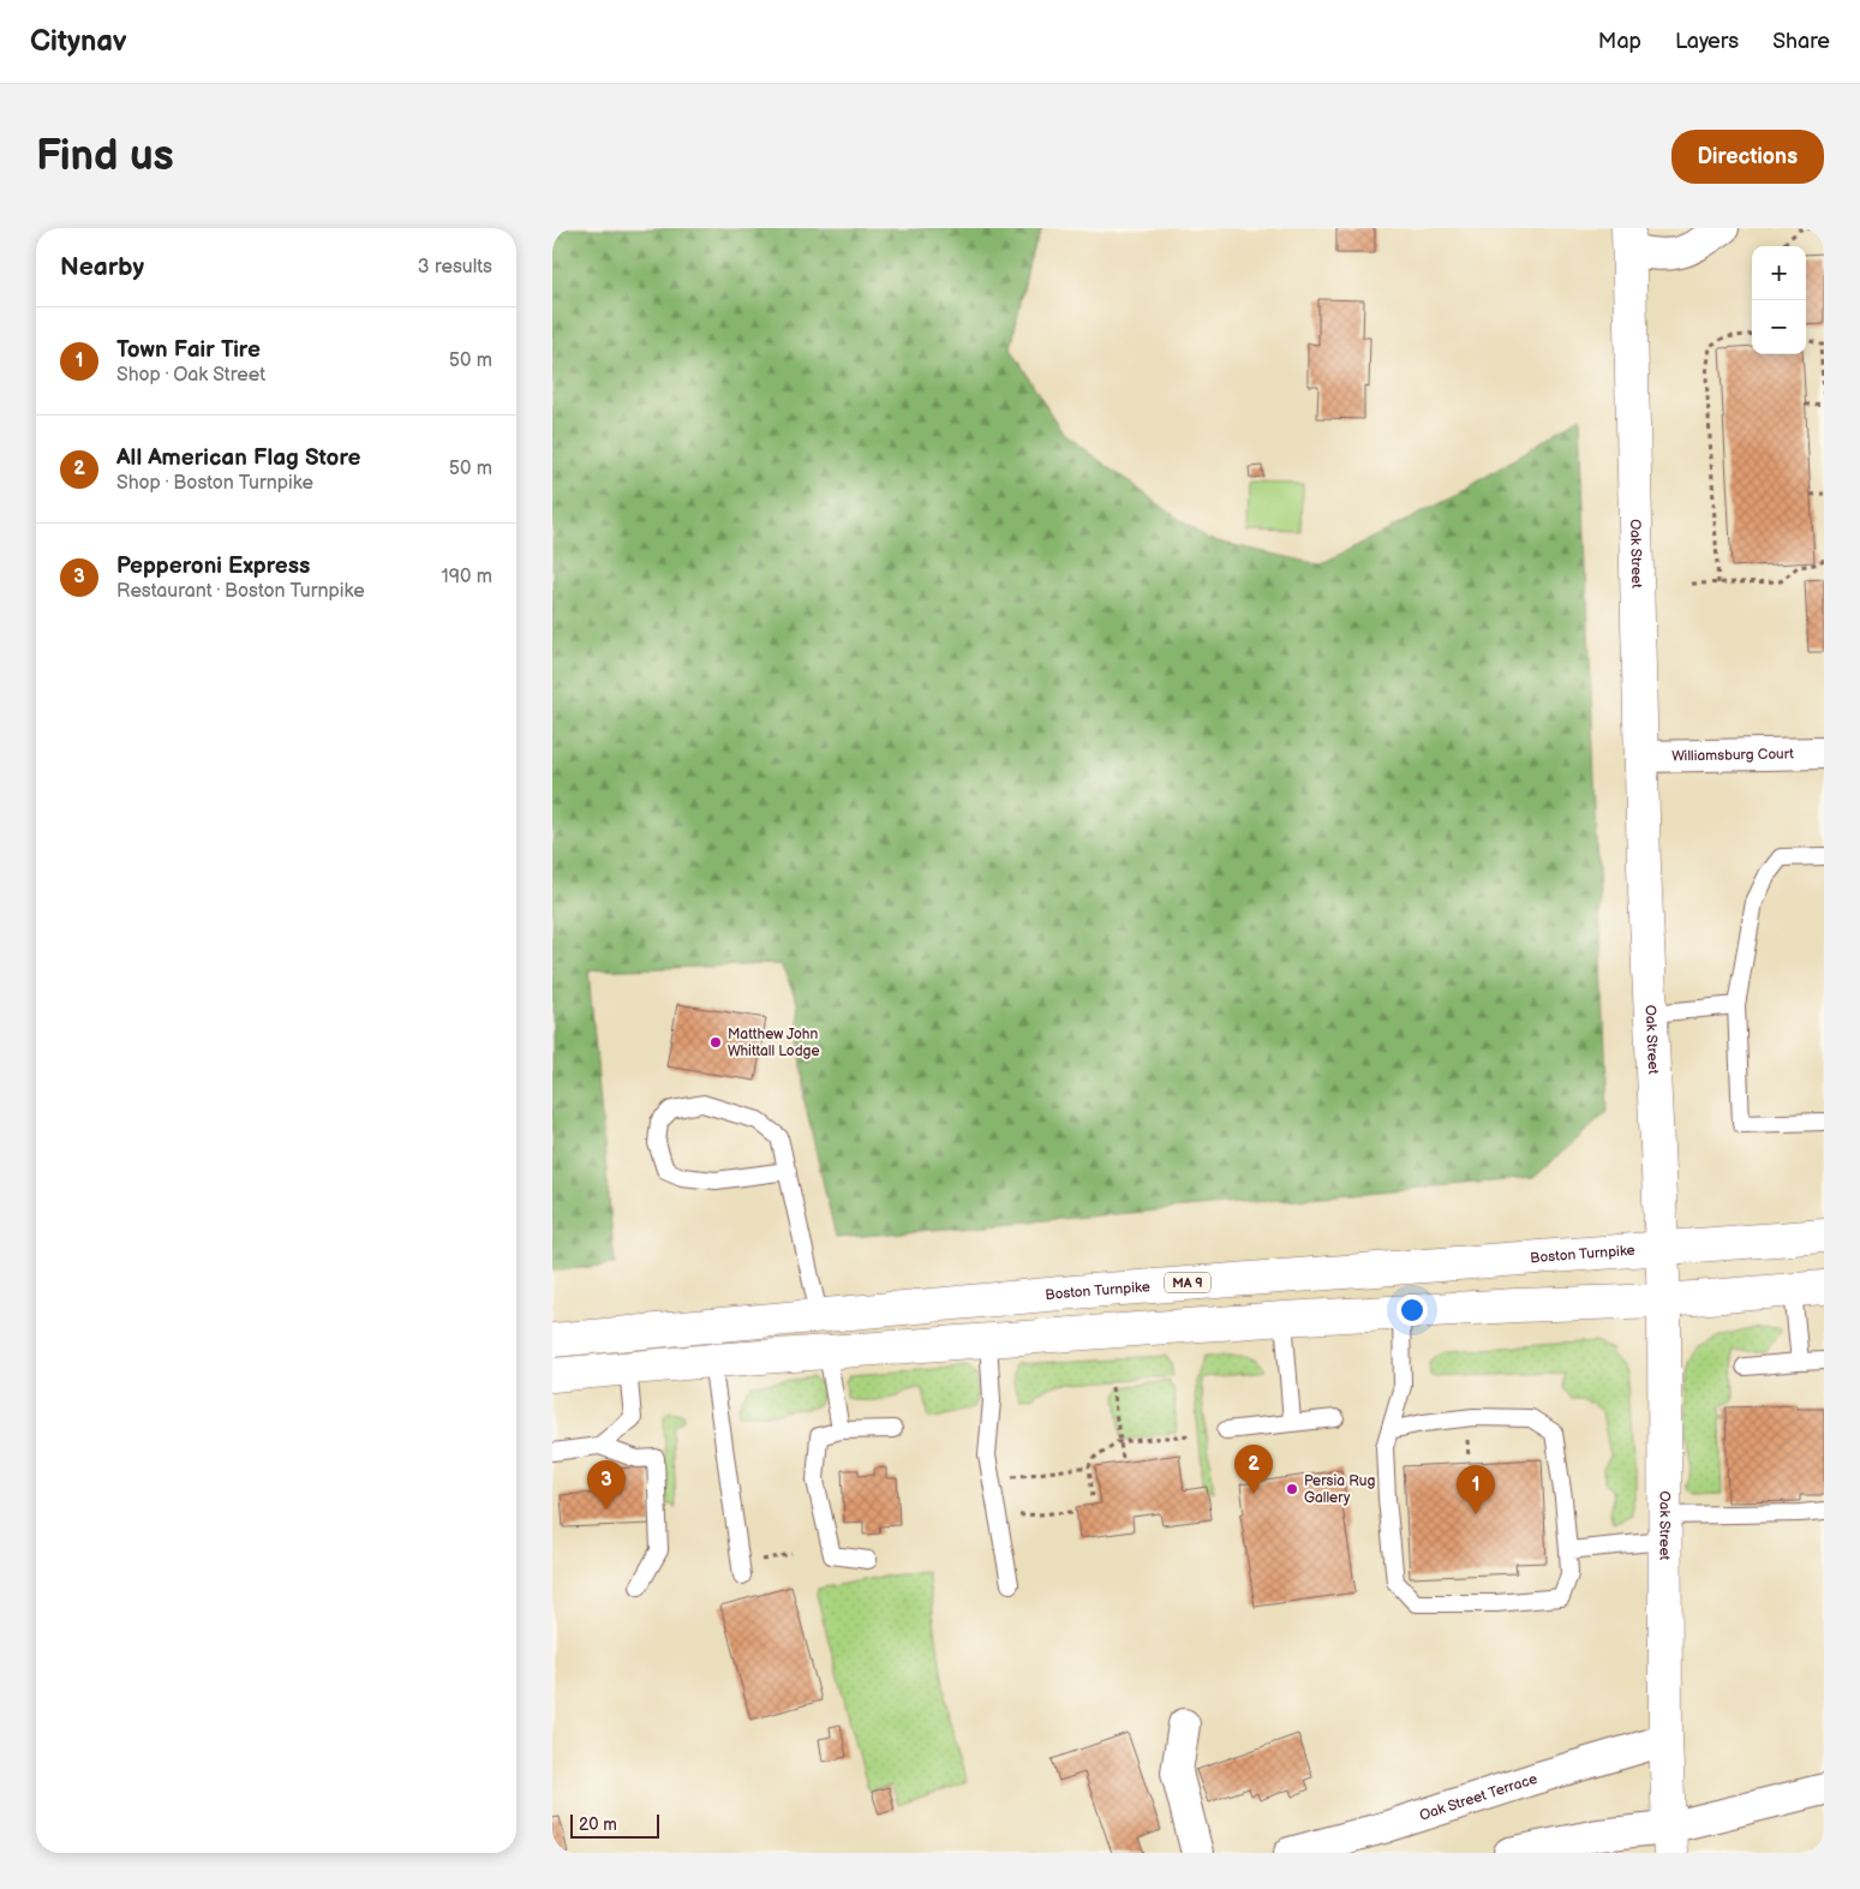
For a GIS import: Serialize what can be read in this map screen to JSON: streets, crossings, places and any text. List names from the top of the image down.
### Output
{
  "streets": {
    "main road": ["Oak Street", "Boston Turnpike", "MA 9"],
    "street": ["Williamsburg Court", "Oak Street Terrace"]
  },
  "crossings": [
    ["Oak Street", "Williamsburg Court"],
    ["Oak Street", "Boston Turnpike"],
    ["Oak Street", "Oak Street Terrace"]
  ],
  "places": ["Matthew John Whittall Lodge", "Persia Rug Gallery"],
  "scale_bar": "20 m",
  "page": {
    "header": "Citynav",
    "nav": ["Map", "Layers", "Share"],
    "buttons": "Directions",
    "title": "Find us",
    "heading": ["Nearby", "3 results"],
    "map_buttons": ["+", "−"],
    "list": [
      {
        "mark": "1",
        "name": "Town Fair Tire",
        "note": "Shop · Oak Street",
        "value": "50 m"
      },
      {
        "mark": "2",
        "name": "All American Flag Store",
        "note": "Shop · Boston Turnpike",
        "value": "50 m"
      },
      {
        "mark": "3",
        "name": "Pepperoni Express",
        "note": "Restaurant · Boston Turnpike",
        "value": "190 m"
      }
    ],
    "pins": ["2", "3", "1"],
    "scale": "20 m"
  }
}
